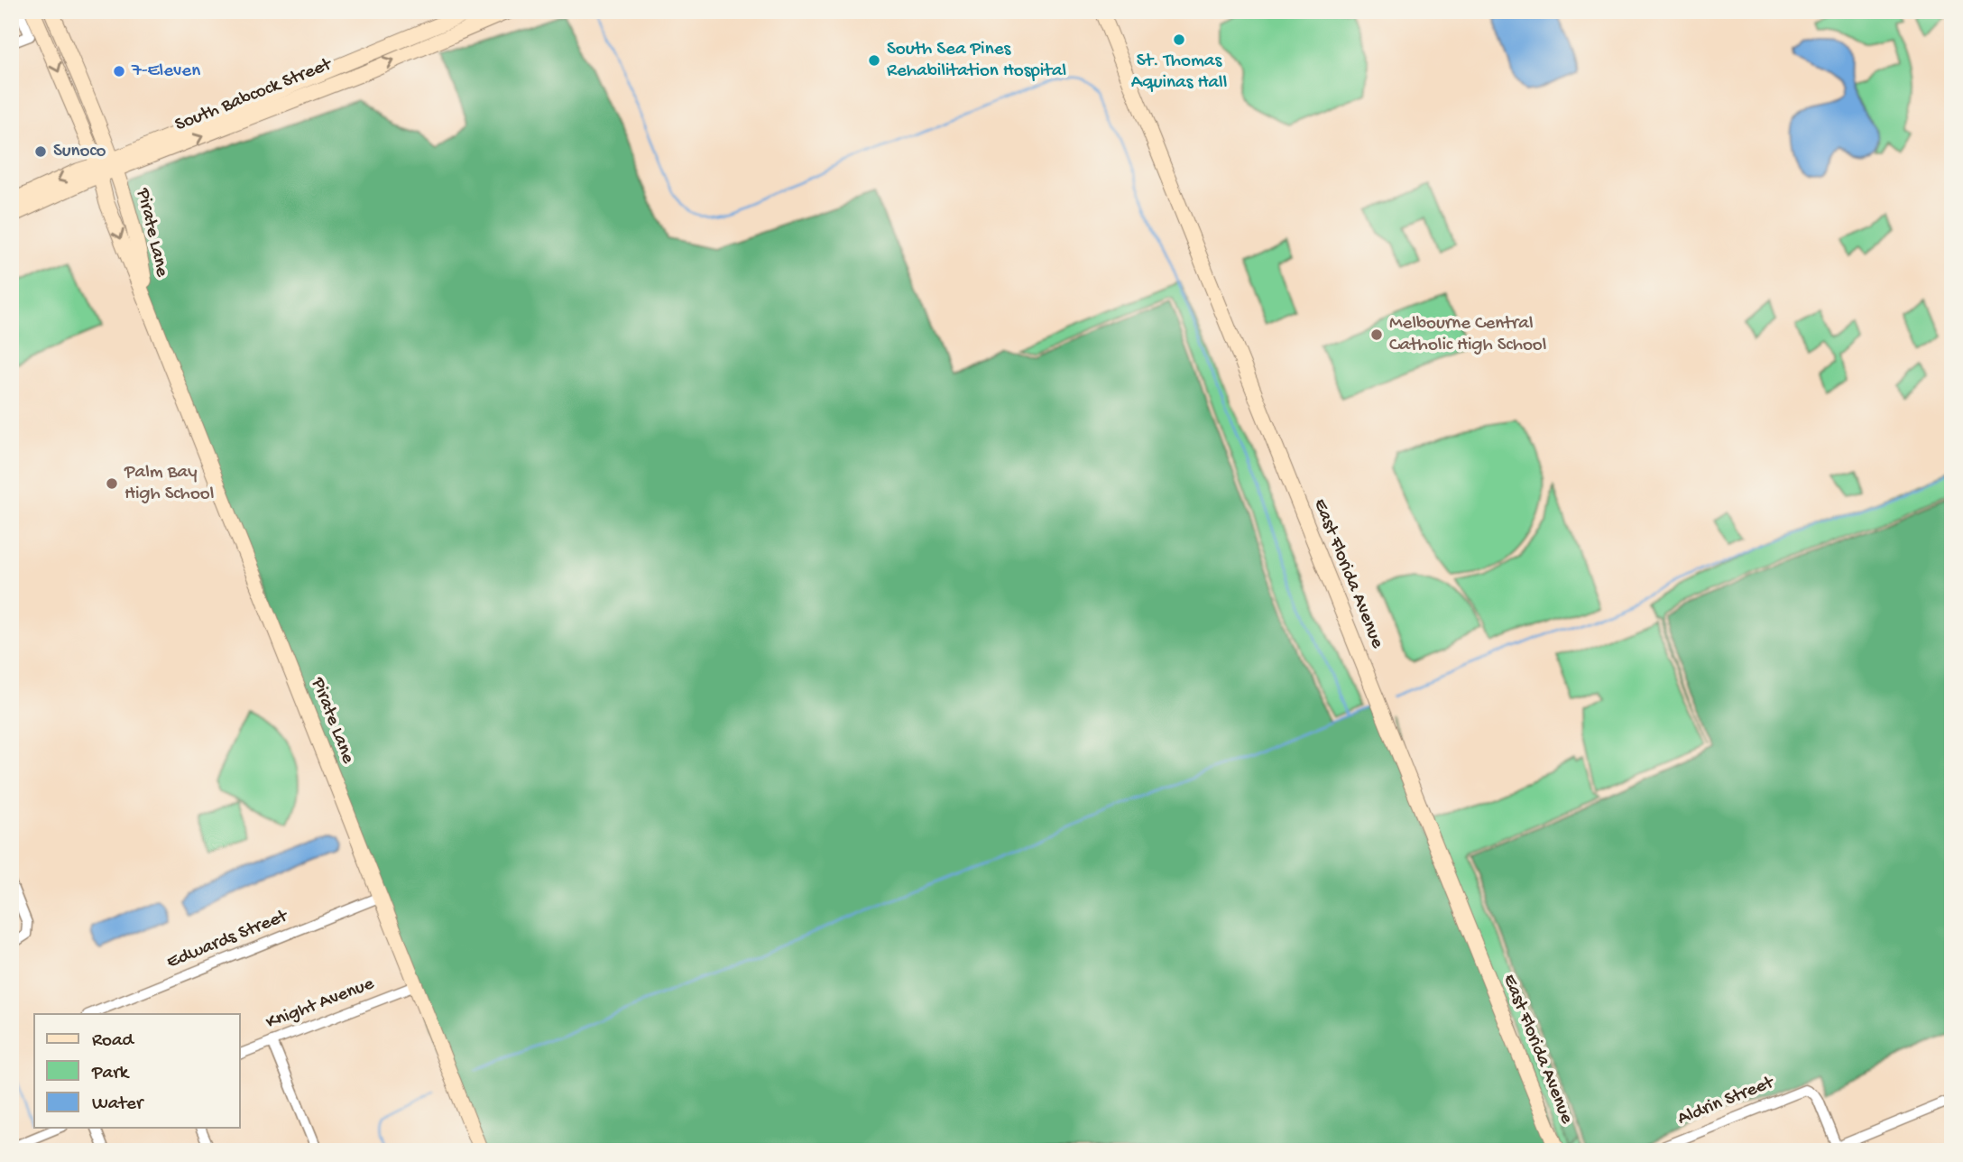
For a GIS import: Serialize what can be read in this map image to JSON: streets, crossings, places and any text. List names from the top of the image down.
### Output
{
  "streets": {
    "street": [
      "South Babcock Street",
      "Pirate Lane",
      "East Florida Avenue",
      "Edwards Street",
      "Knight Avenue",
      "Aldrin Street"
    ]
  },
  "crossings": [
    ["South Babcock Street", "Pirate Lane"],
    ["Pirate Lane", "Edwards Street"],
    ["Pirate Lane", "Knight Avenue"]
  ],
  "places": [
    "St. Thomas Aquinas Hall",
    "South Sea Pines Rehabilitation Hospital",
    "7-Eleven",
    "Sunoco",
    "Melbourne Central Catholic High School",
    "Palm Bay High School"
  ],
  "legend": ["Road", "Park", "Water"]
}
